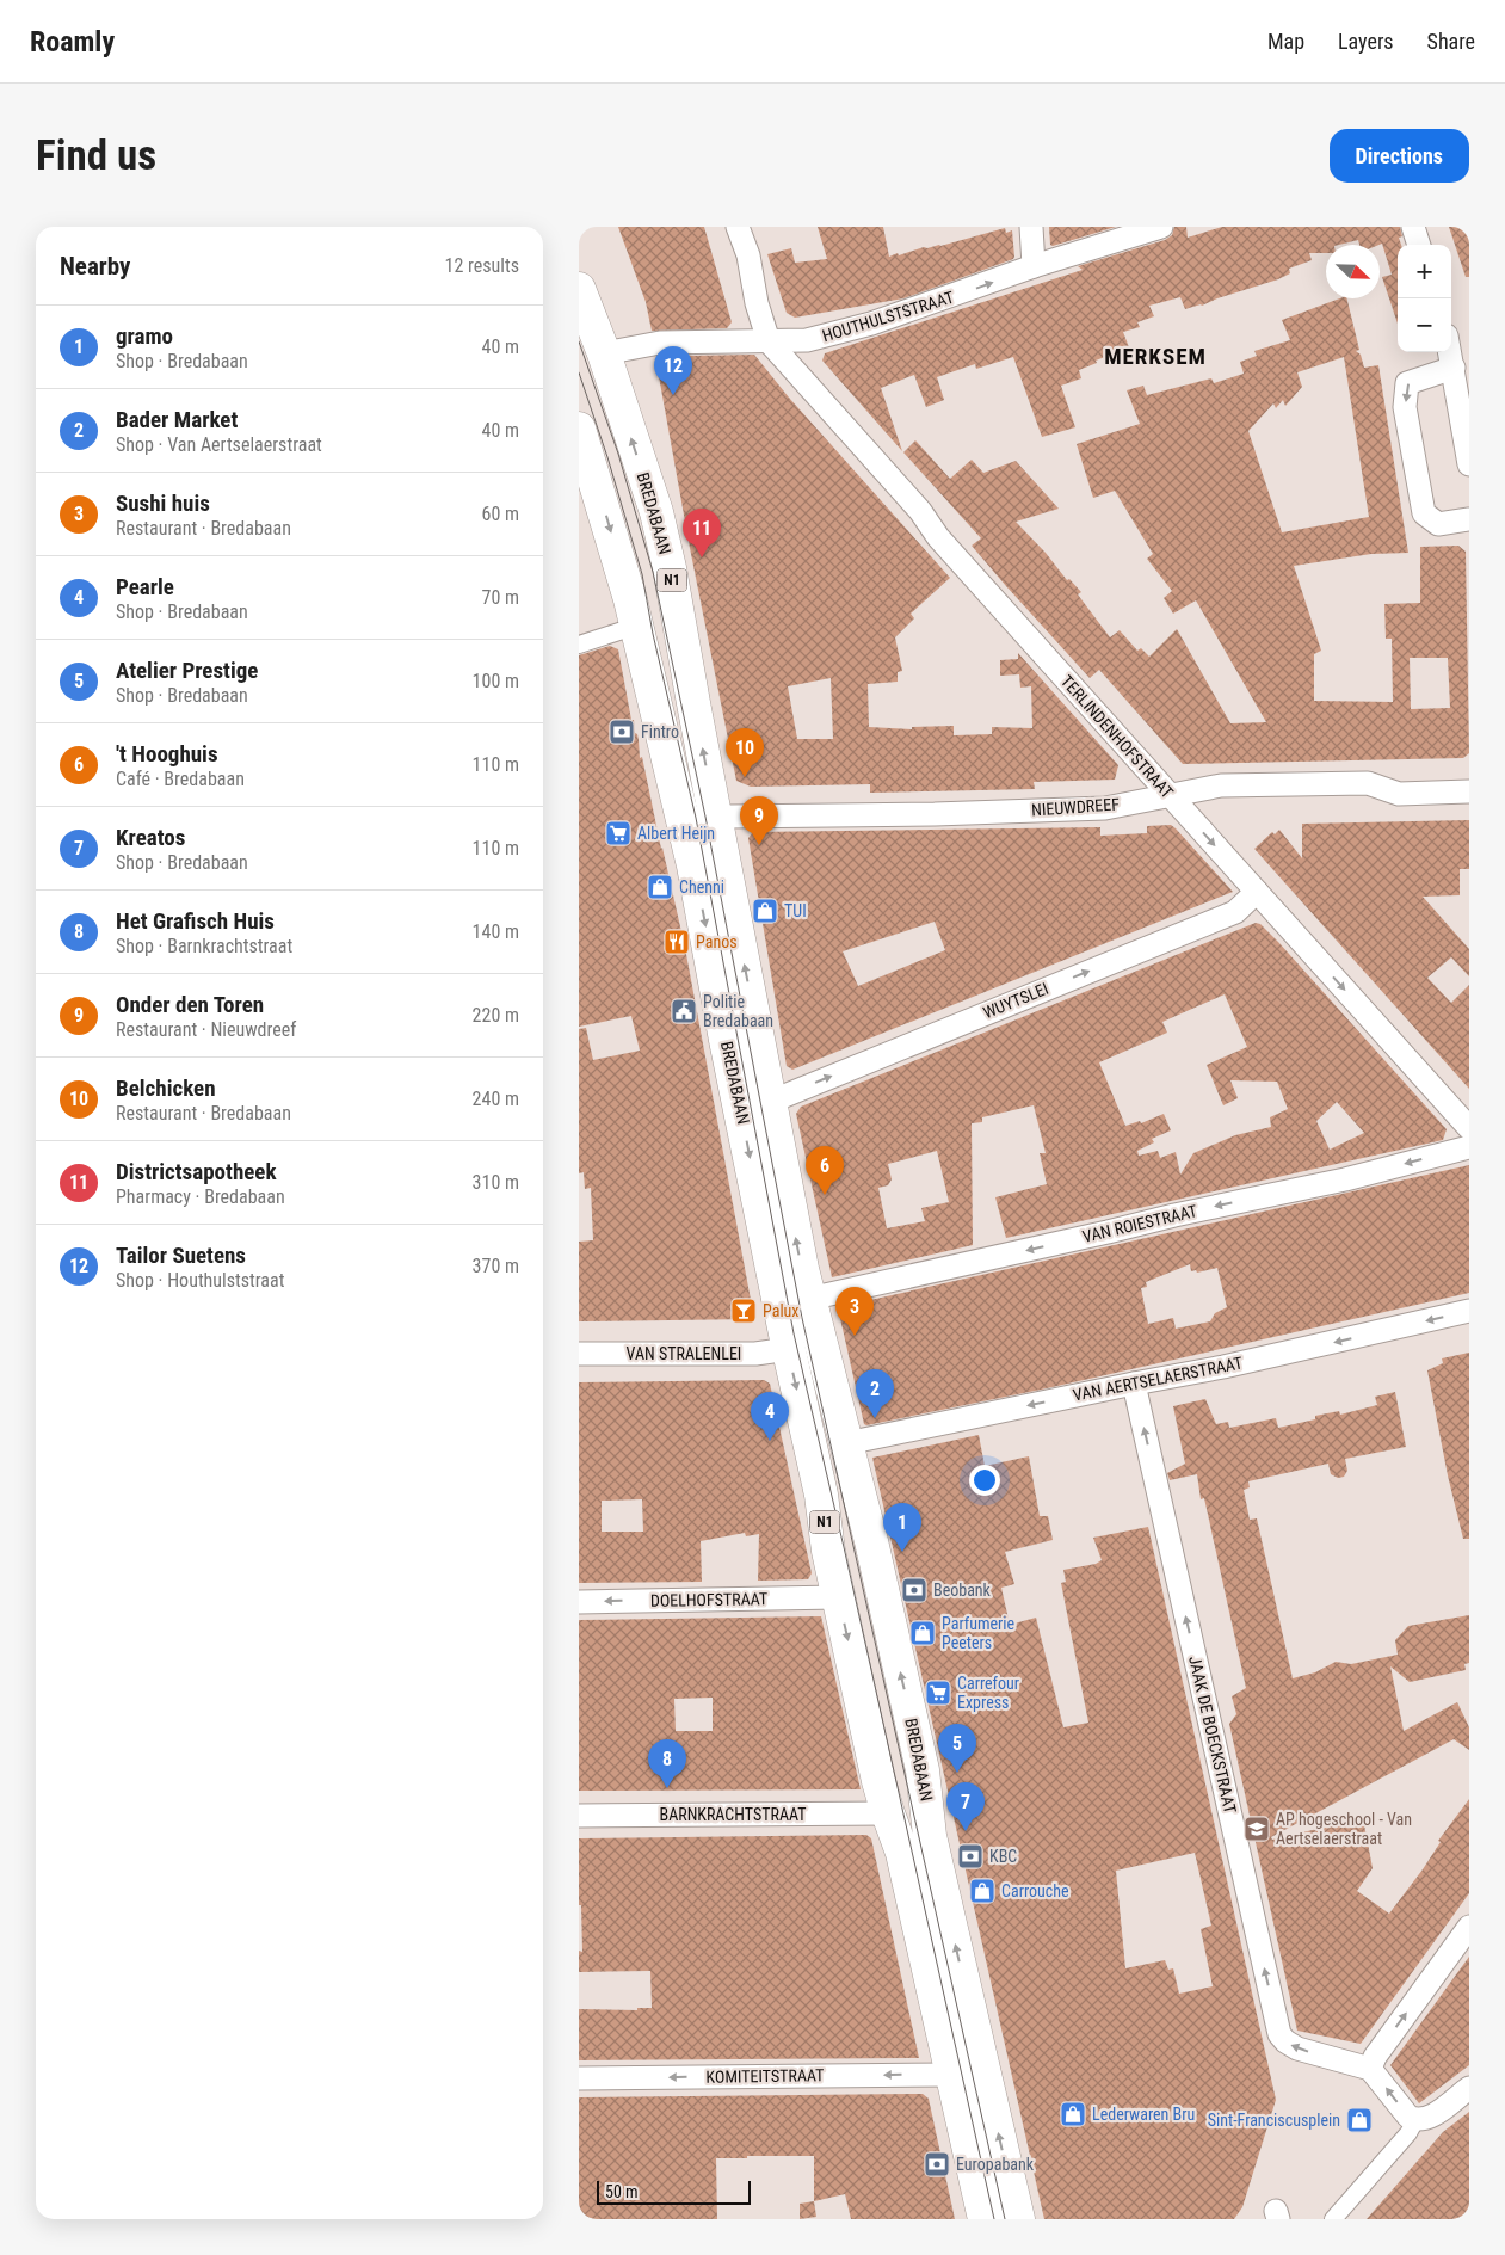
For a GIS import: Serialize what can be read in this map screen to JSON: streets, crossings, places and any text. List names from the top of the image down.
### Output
{
  "streets": {
    "main road": ["BREDABAAN", "N1"],
    "street": [
      "HOUTHULSTSTRAAT",
      "TERLINDENHOFSTRAAT",
      "NIEUWDREEF",
      "WUYTSLEI",
      "VAN ROIESTRAAT",
      "VAN STRALENLEI",
      "VAN AERTSELAERSTRAAT",
      "DOELHOFSTRAAT",
      "JAAK DE BOECKSTRAAT",
      "BARNKRACHTSTRAAT",
      "KOMITEITSTRAAT"
    ]
  },
  "crossings": [
    ["HOUTHULSTSTRAAT", "BREDABAAN"],
    ["HOUTHULSTSTRAAT", "TERLINDENHOFSTRAAT"],
    ["BREDABAAN", "NIEUWDREEF"],
    ["BREDABAAN", "WUYTSLEI"],
    ["BREDABAAN", "VAN ROIESTRAAT"],
    ["BREDABAAN", "VAN STRALENLEI"],
    ["BREDABAAN", "VAN AERTSELAERSTRAAT"],
    ["BREDABAAN", "DOELHOFSTRAAT"],
    ["BREDABAAN", "BARNKRACHTSTRAAT"],
    ["BREDABAAN", "KOMITEITSTRAAT"],
    ["TERLINDENHOFSTRAAT", "NIEUWDREEF"],
    ["TERLINDENHOFSTRAAT", "WUYTSLEI"],
    ["VAN AERTSELAERSTRAAT", "JAAK DE BOECKSTRAAT"]
  ],
  "one_way": [
    "HOUTHULSTSTRAAT",
    "TERLINDENHOFSTRAAT",
    "WUYTSLEI",
    "VAN ROIESTRAAT",
    "VAN AERTSELAERSTRAAT",
    "DOELHOFSTRAAT",
    "JAAK DE BOECKSTRAAT",
    "KOMITEITSTRAAT"
  ],
  "districts": ["MERKSEM"],
  "places": {
    "bank": [
      "Fintro",
      "Beobank",
      "KBC",
      "Europabank"
    ],
    "supermarket": ["Albert Heijn", "Carrefour Express"],
    "shop": [
      "Chenni",
      "TUI",
      "Parfumerie Peeters",
      "Carrouche",
      "Lederwaren Bru",
      "Sint-Franciscusplein"
    ],
    "restaurant": ["Panos"],
    "public building": ["Politie Bredabaan"],
    "bar": ["Palux"],
    "school or university": ["AP hogeschool - Van Aertselaerstraat"]
  },
  "scale_bar": "50 m",
  "north": "bottom right",
  "page": {
    "header": "Roamly",
    "nav": ["Map", "Layers", "Share"],
    "buttons": "Directions",
    "title": "Find us",
    "heading": ["Nearby", "12 results"],
    "map_buttons": ["+", "−"],
    "list": [
      {
        "mark": "1",
        "name": "gramo",
        "note": "Shop · Bredabaan",
        "value": "40 m"
      },
      {
        "mark": "2",
        "name": "Bader Market",
        "note": "Shop · Van Aertselaerstraat",
        "value": "40 m"
      },
      {
        "mark": "3",
        "name": "Sushi huis",
        "note": "Restaurant · Bredabaan",
        "value": "60 m"
      },
      {
        "mark": "4",
        "name": "Pearle",
        "note": "Shop · Bredabaan",
        "value": "70 m"
      },
      {
        "mark": "5",
        "name": "Atelier Prestige",
        "note": "Shop · Bredabaan",
        "value": "100 m"
      },
      {
        "mark": "6",
        "name": "'t Hooghuis",
        "note": "Café · Bredabaan",
        "value": "110 m"
      },
      {
        "mark": "7",
        "name": "Kreatos",
        "note": "Shop · Bredabaan",
        "value": "110 m"
      },
      {
        "mark": "8",
        "name": "Het Grafisch Huis",
        "note": "Shop · Barnkrachtstraat",
        "value": "140 m"
      },
      {
        "mark": "9",
        "name": "Onder den Toren",
        "note": "Restaurant · Nieuwdreef",
        "value": "220 m"
      },
      {
        "mark": "10",
        "name": "Belchicken",
        "note": "Restaurant · Bredabaan",
        "value": "240 m"
      },
      {
        "mark": "11",
        "name": "Districtsapotheek",
        "note": "Pharmacy · Bredabaan",
        "value": "310 m"
      },
      {
        "mark": "12",
        "name": "Tailor Suetens",
        "note": "Shop · Houthulststraat",
        "value": "370 m"
      }
    ],
    "pins": [
      "12",
      "11",
      "10",
      "9",
      "6",
      "3",
      "2",
      "4",
      "1",
      "5",
      "8",
      "7"
    ],
    "scale": "50 m"
  }
}
